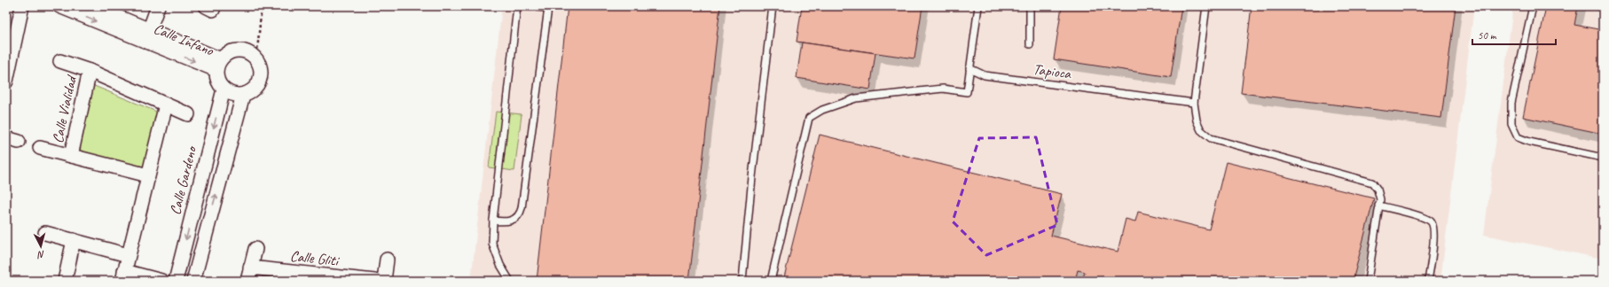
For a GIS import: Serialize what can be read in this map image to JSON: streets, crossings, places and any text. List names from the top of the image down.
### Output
{
  "streets": {
    "street": [
      "Calle Infano",
      "Calle Vialidad",
      "Calle Gardeno",
      "Calle Gliti"
    ],
    "lane": ["Tapioca"]
  },
  "crossings": [
    ["Calle Infano", "Calle Gardeno"]
  ],
  "scale_bar": "50 m",
  "north": "bottom"
}
